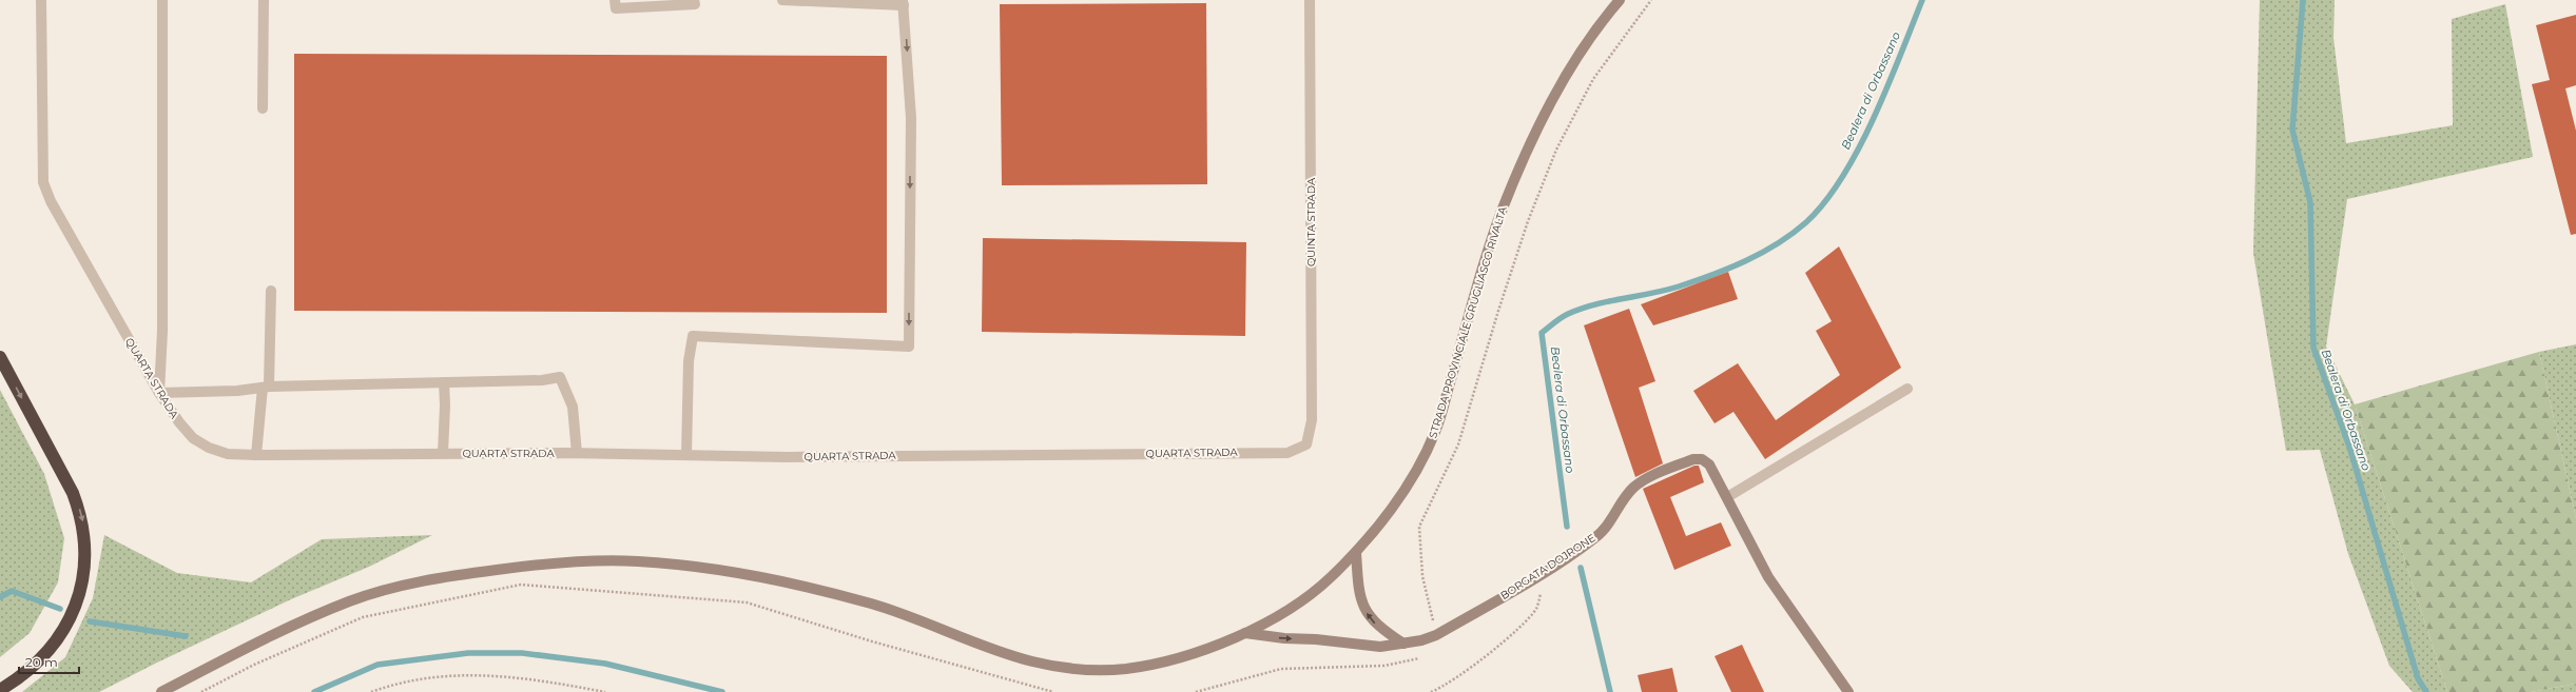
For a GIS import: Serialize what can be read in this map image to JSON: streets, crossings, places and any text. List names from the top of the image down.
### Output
{
  "streets": {
    "street": [
      "QUINTA STRADA",
      "STRADA PROVINCIALE GRUGLIASCO RIVALTA",
      "QUARTA STRADA",
      "BORGATA DOJRONE"
    ]
  },
  "crossings": [
    ["QUINTA STRADA", "QUARTA STRADA"],
    ["STRADA PROVINCIALE GRUGLIASCO RIVALTA", "BORGATA DOJRONE"]
  ],
  "water": ["Bealera di Orbassano"],
  "scale_bar": "20 m"
}
